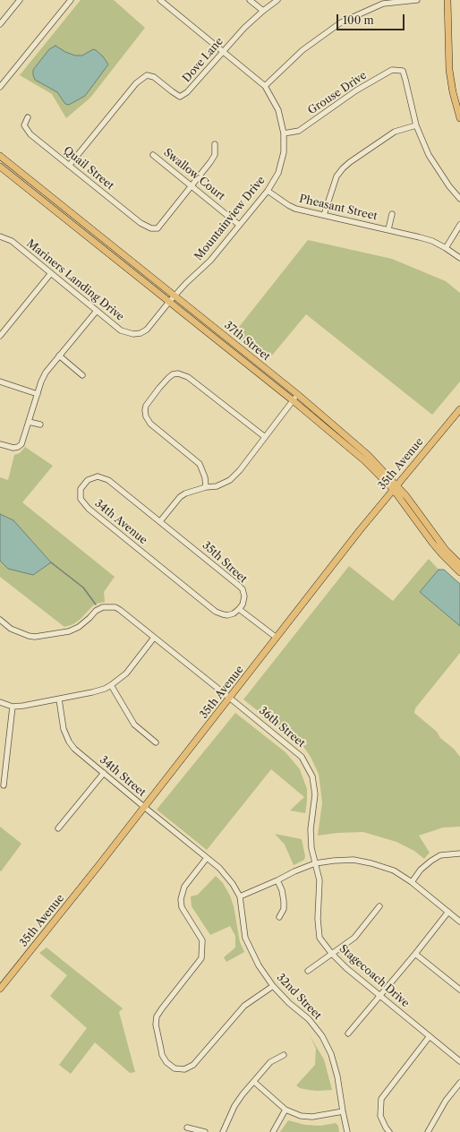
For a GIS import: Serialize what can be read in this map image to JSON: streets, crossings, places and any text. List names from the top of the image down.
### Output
{
  "streets": {
    "main road": ["37th Street", "35th Avenue"],
    "street": [
      "Dove Lane",
      "Grouse Drive",
      "Quail Street",
      "Swallow Court",
      "Pheasant Street",
      "Mountainview Drive",
      "Mariners Landing Drive",
      "34th Avenue",
      "35th Street",
      "36th Street",
      "34th Street",
      "Stagecoach Drive",
      "32nd Street"
    ]
  },
  "crossings": [
    ["Dove Lane", "Quail Street"],
    ["Dove Lane", "Mountainview Drive"],
    ["Grouse Drive", "Mountainview Drive"],
    ["Quail Street", "Swallow Court"],
    ["Swallow Court", "Mountainview Drive"],
    ["Pheasant Street", "Mountainview Drive"],
    ["Mountainview Drive", "Mariners Landing Drive"],
    ["Mountainview Drive", "37th Street"],
    ["Mariners Landing Drive", "37th Street"],
    ["37th Street", "35th Avenue"],
    ["35th Avenue", "36th Street"],
    ["35th Avenue", "34th Street"],
    ["34th Avenue", "35th Street"],
    ["36th Street", "Stagecoach Drive"],
    ["34th Street", "32nd Street"]
  ],
  "scale_bar": "100 m"
}
